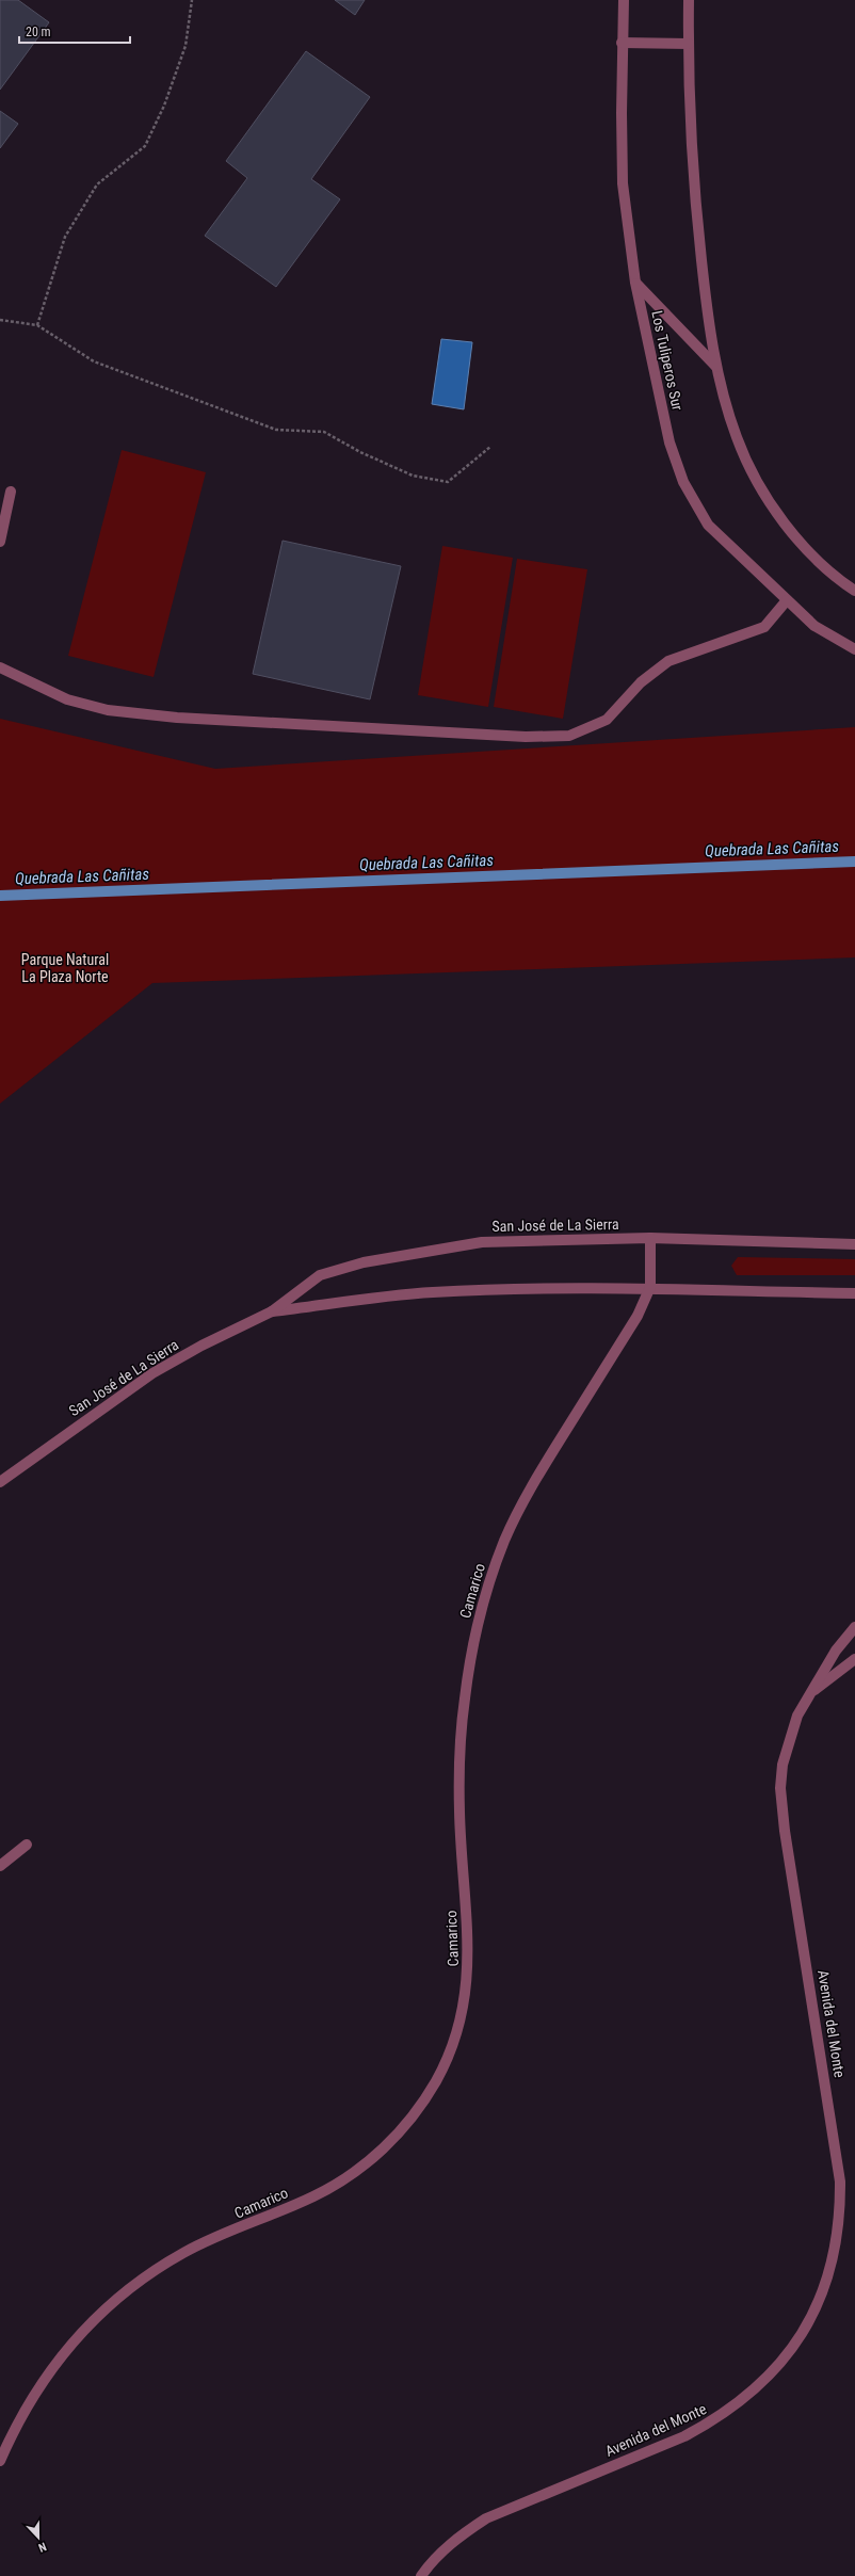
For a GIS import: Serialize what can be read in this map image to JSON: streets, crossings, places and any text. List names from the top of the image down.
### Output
{
  "streets": {
    "street": [
      "Los Tuliperos Sur",
      "San José de La Sierra",
      "Camarico",
      "Avenida del Monte"
    ]
  },
  "crossings": [
    ["San José de La Sierra", "Camarico"]
  ],
  "water": ["Quebrada Las Cañitas"],
  "parks": ["Parque Natural La Plaza Norte"],
  "scale_bar": "20 m",
  "north": "bottom"
}
